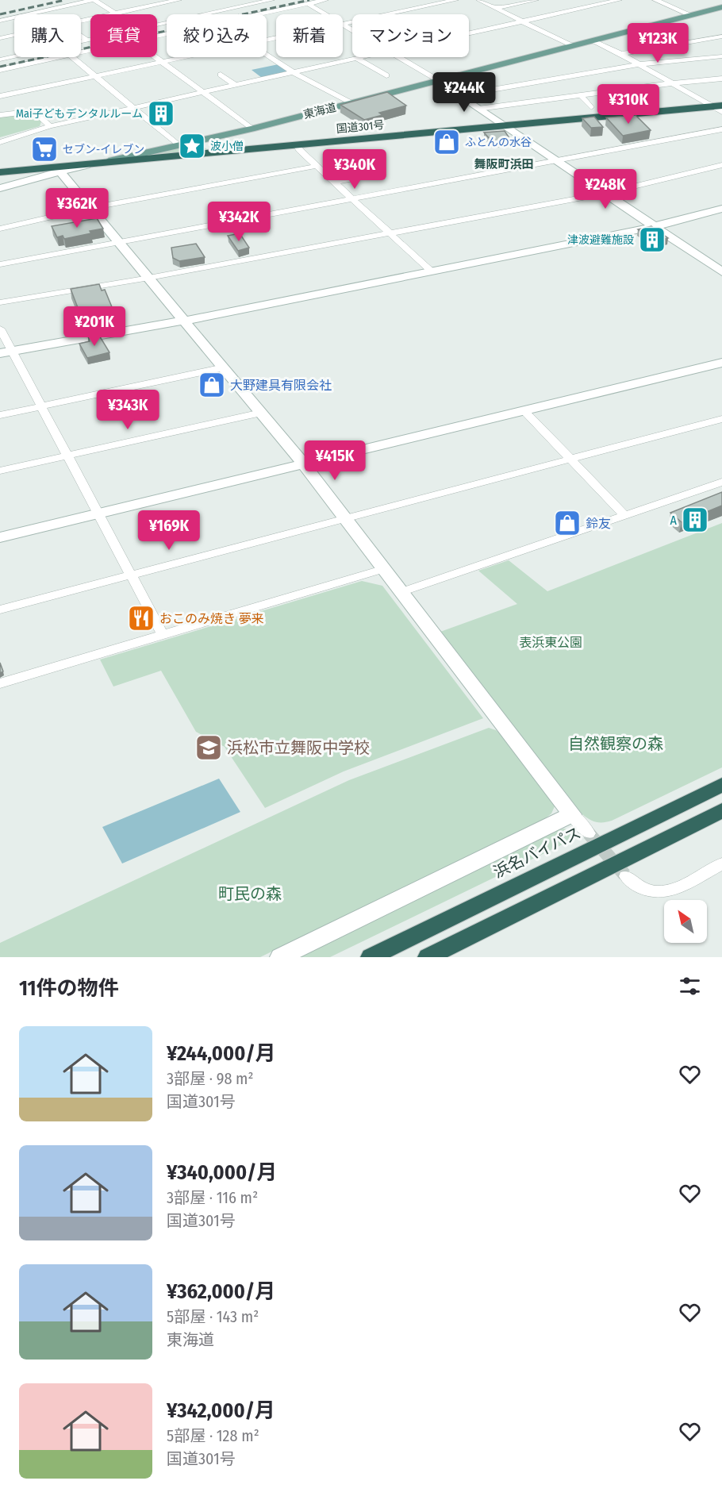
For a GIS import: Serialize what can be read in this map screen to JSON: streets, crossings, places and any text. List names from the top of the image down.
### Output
{
  "streets": {
    "highway": ["国道301号", "浜名バイパス"],
    "main road": ["東海道"]
  },
  "crossings": [
    ["東海道", "国道301号"]
  ],
  "districts": ["舞阪町浜田"],
  "parks": ["表浜東公園", "自然観察の森", "町民の森"],
  "places": {
    "building": ["Mai子どもデンタルルーム", "津波避難施設", "A"],
    "shop": ["ふとんの水谷", "大野建具有限会社", "鈴友"],
    "place": ["波小僧"],
    "supermarket": ["セブン-イレブン"],
    "restaurant": ["おこのみ焼き 夢来"],
    "school or university": ["浜松市立舞阪中学校"]
  },
  "north": "top left",
  "page": {
    "chip": [
      "購入",
      "賃貸",
      "絞り込み",
      "新着",
      "マンション"
    ],
    "price": [
      "¥123K",
      "¥244K",
      "¥310K",
      "¥340K",
      "¥248K",
      "¥362K",
      "¥342K",
      "¥201K",
      "¥343K",
      "¥415K",
      "¥169K"
    ],
    "heading": "11件の物件",
    "list": [
      {
        "name": "¥244,000/月",
        "note": "3部屋 · 98 m² · 国道301号"
      },
      {
        "name": "¥340,000/月",
        "note": "3部屋 · 116 m² · 国道301号"
      },
      {
        "name": "¥362,000/月",
        "note": "5部屋 · 143 m² · 東海道"
      },
      {
        "name": "¥342,000/月",
        "note": "5部屋 · 128 m² · 国道301号"
      }
    ]
  }
}
